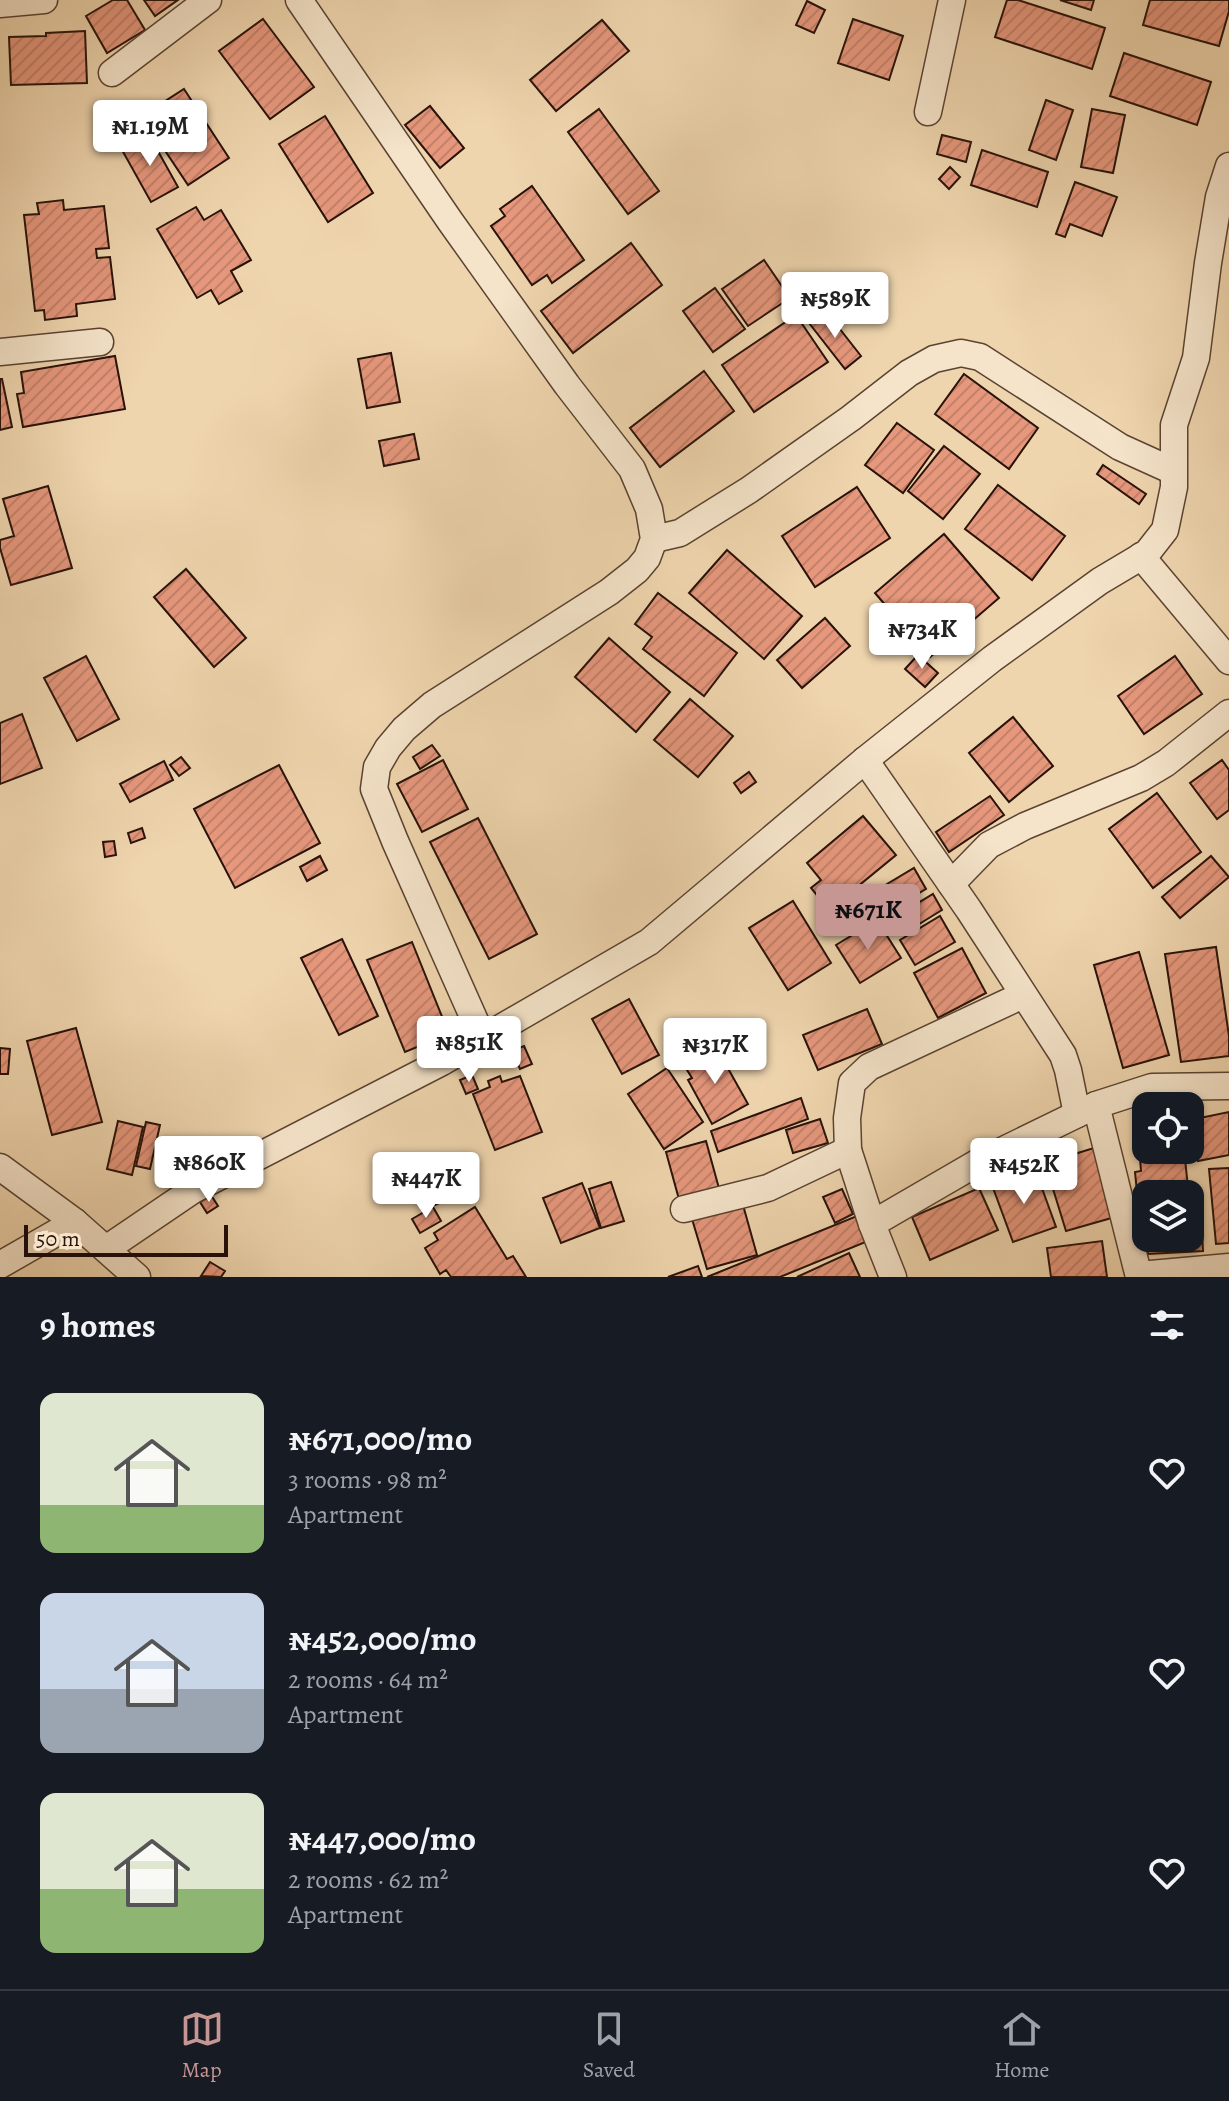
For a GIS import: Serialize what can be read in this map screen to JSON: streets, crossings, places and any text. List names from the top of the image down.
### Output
{
  "scale_bar": "50 m",
  "page": {
    "price": [
      "₦1.19M",
      "₦589K",
      "₦734K",
      "₦671K",
      "₦851K",
      "₦317K",
      "₦860K",
      "₦452K",
      "₦447K"
    ],
    "scale": "50 m",
    "heading": "9 homes",
    "list": [
      {
        "name": "₦671,000/mo",
        "note": "3 rooms · 98 m² · Apartment"
      },
      {
        "name": "₦452,000/mo",
        "note": "2 rooms · 64 m² · Apartment"
      },
      {
        "name": "₦447,000/mo",
        "note": "2 rooms · 62 m² · Apartment"
      }
    ],
    "tabs": ["Map", "Saved", "Home"]
  }
}
